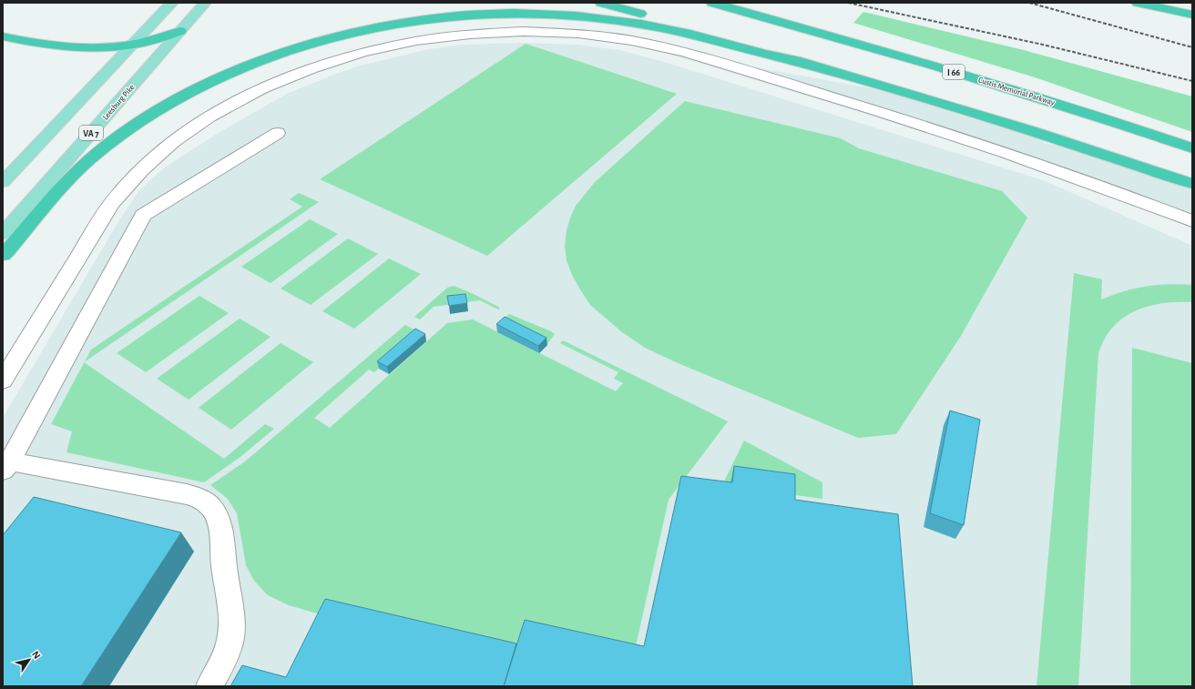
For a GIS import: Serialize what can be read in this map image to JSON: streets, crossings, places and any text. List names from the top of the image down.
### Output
{
  "streets": {
    "highway": ["I 66", "Custis Memorial Parkway"],
    "main road": ["Leesburg Pike", "VA 7"]
  },
  "north": "top right"
}
